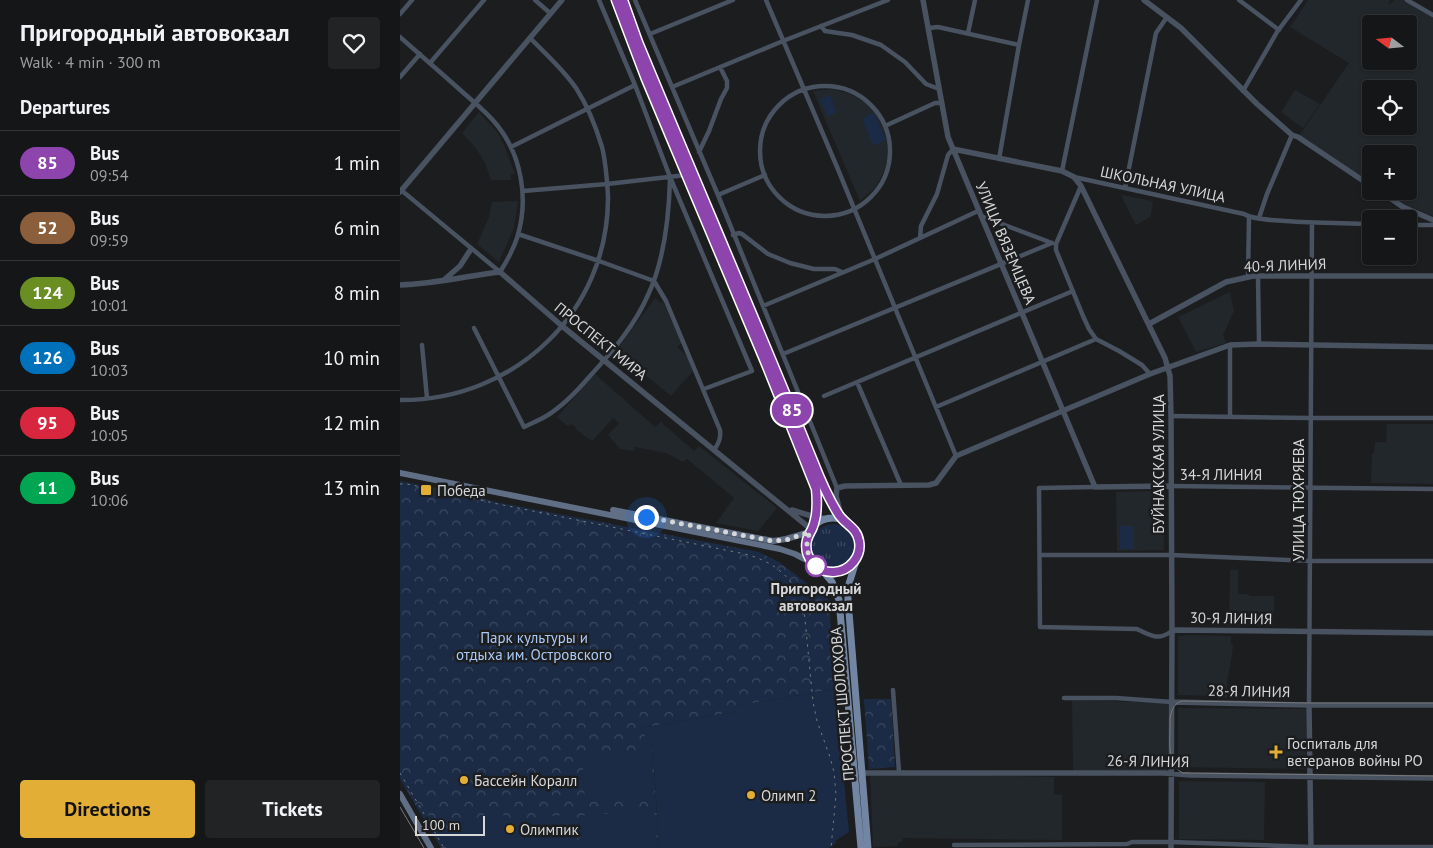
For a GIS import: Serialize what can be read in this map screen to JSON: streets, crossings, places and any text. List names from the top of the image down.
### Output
{
  "streets": {
    "main road": ["ПРОСПЕКТ ШОЛОХОВА"],
    "street": [
      "ШКОЛЬНАЯ УЛИЦА",
      "УЛИЦА ВЯЗЕМЦЕВА",
      "40-Я ЛИНИЯ",
      "ПРОСПЕКТ МИРА",
      "БУЙНАКСКАЯ УЛИЦА",
      "34-Я ЛИНИЯ",
      "УЛИЦА ТЮХРЯЕВА",
      "30-Я ЛИНИЯ",
      "28-Я ЛИНИЯ",
      "26-Я ЛИНИЯ"
    ]
  },
  "crossings": [
    ["ШКОЛЬНАЯ УЛИЦА", "УЛИЦА ВЯЗЕМЦЕВА"],
    ["ШКОЛЬНАЯ УЛИЦА", "БУЙНАКСКАЯ УЛИЦА"],
    ["ШКОЛЬНАЯ УЛИЦА", "УЛИЦА ТЮХРЯЕВА"],
    ["УЛИЦА ВЯЗЕМЦЕВА", "34-Я ЛИНИЯ"],
    ["40-Я ЛИНИЯ", "БУЙНАКСКАЯ УЛИЦА"],
    ["40-Я ЛИНИЯ", "УЛИЦА ТЮХРЯЕВА"],
    ["ПРОСПЕКТ МИРА", "ПРОСПЕКТ ШОЛОХОВА"],
    ["БУЙНАКСКАЯ УЛИЦА", "34-Я ЛИНИЯ"],
    ["БУЙНАКСКАЯ УЛИЦА", "30-Я ЛИНИЯ"],
    ["БУЙНАКСКАЯ УЛИЦА", "28-Я ЛИНИЯ"],
    ["БУЙНАКСКАЯ УЛИЦА", "26-Я ЛИНИЯ"],
    ["34-Я ЛИНИЯ", "УЛИЦА ТЮХРЯЕВА"],
    ["34-Я ЛИНИЯ", "30-Я ЛИНИЯ"],
    ["УЛИЦА ТЮХРЯЕВА", "30-Я ЛИНИЯ"],
    ["УЛИЦА ТЮХРЯЕВА", "28-Я ЛИНИЯ"],
    ["УЛИЦА ТЮХРЯЕВА", "26-Я ЛИНИЯ"],
    ["ПРОСПЕКТ ШОЛОХОВА", "26-Я ЛИНИЯ"]
  ],
  "parks": ["Парк культуры и отдыха им. Островского"],
  "places": {
    "transit": ["Победа"],
    "other": [
      "Пригородный автовокзал",
      "Бассейн Коралл",
      "Олимп 2",
      "Олимпик"
    ],
    "health": ["Госпиталь для ветеранов войны РО"]
  },
  "lines": ["bus line 85"],
  "scale_bar": "100 m",
  "north": "left",
  "page": {
    "heading": [
      ["Пригородный автовокзал", "Walk · 4 min · 300 m"],
      "Departures"
    ],
    "on_map": "85",
    "map_buttons": ["+", "−"],
    "list": [
      {
        "mark": "85",
        "name": "Bus",
        "note": "09:54",
        "value": "1 min"
      },
      {
        "mark": "52",
        "name": "Bus",
        "note": "09:59",
        "value": "6 min"
      },
      {
        "mark": "124",
        "name": "Bus",
        "note": "10:01",
        "value": "8 min"
      },
      {
        "mark": "126",
        "name": "Bus",
        "note": "10:03",
        "value": "10 min"
      },
      {
        "mark": "95",
        "name": "Bus",
        "note": "10:05",
        "value": "12 min"
      },
      {
        "mark": "11",
        "name": "Bus",
        "note": "10:06",
        "value": "13 min"
      }
    ],
    "buttons": ["Directions", "Tickets"],
    "scale": "100 m"
  }
}
